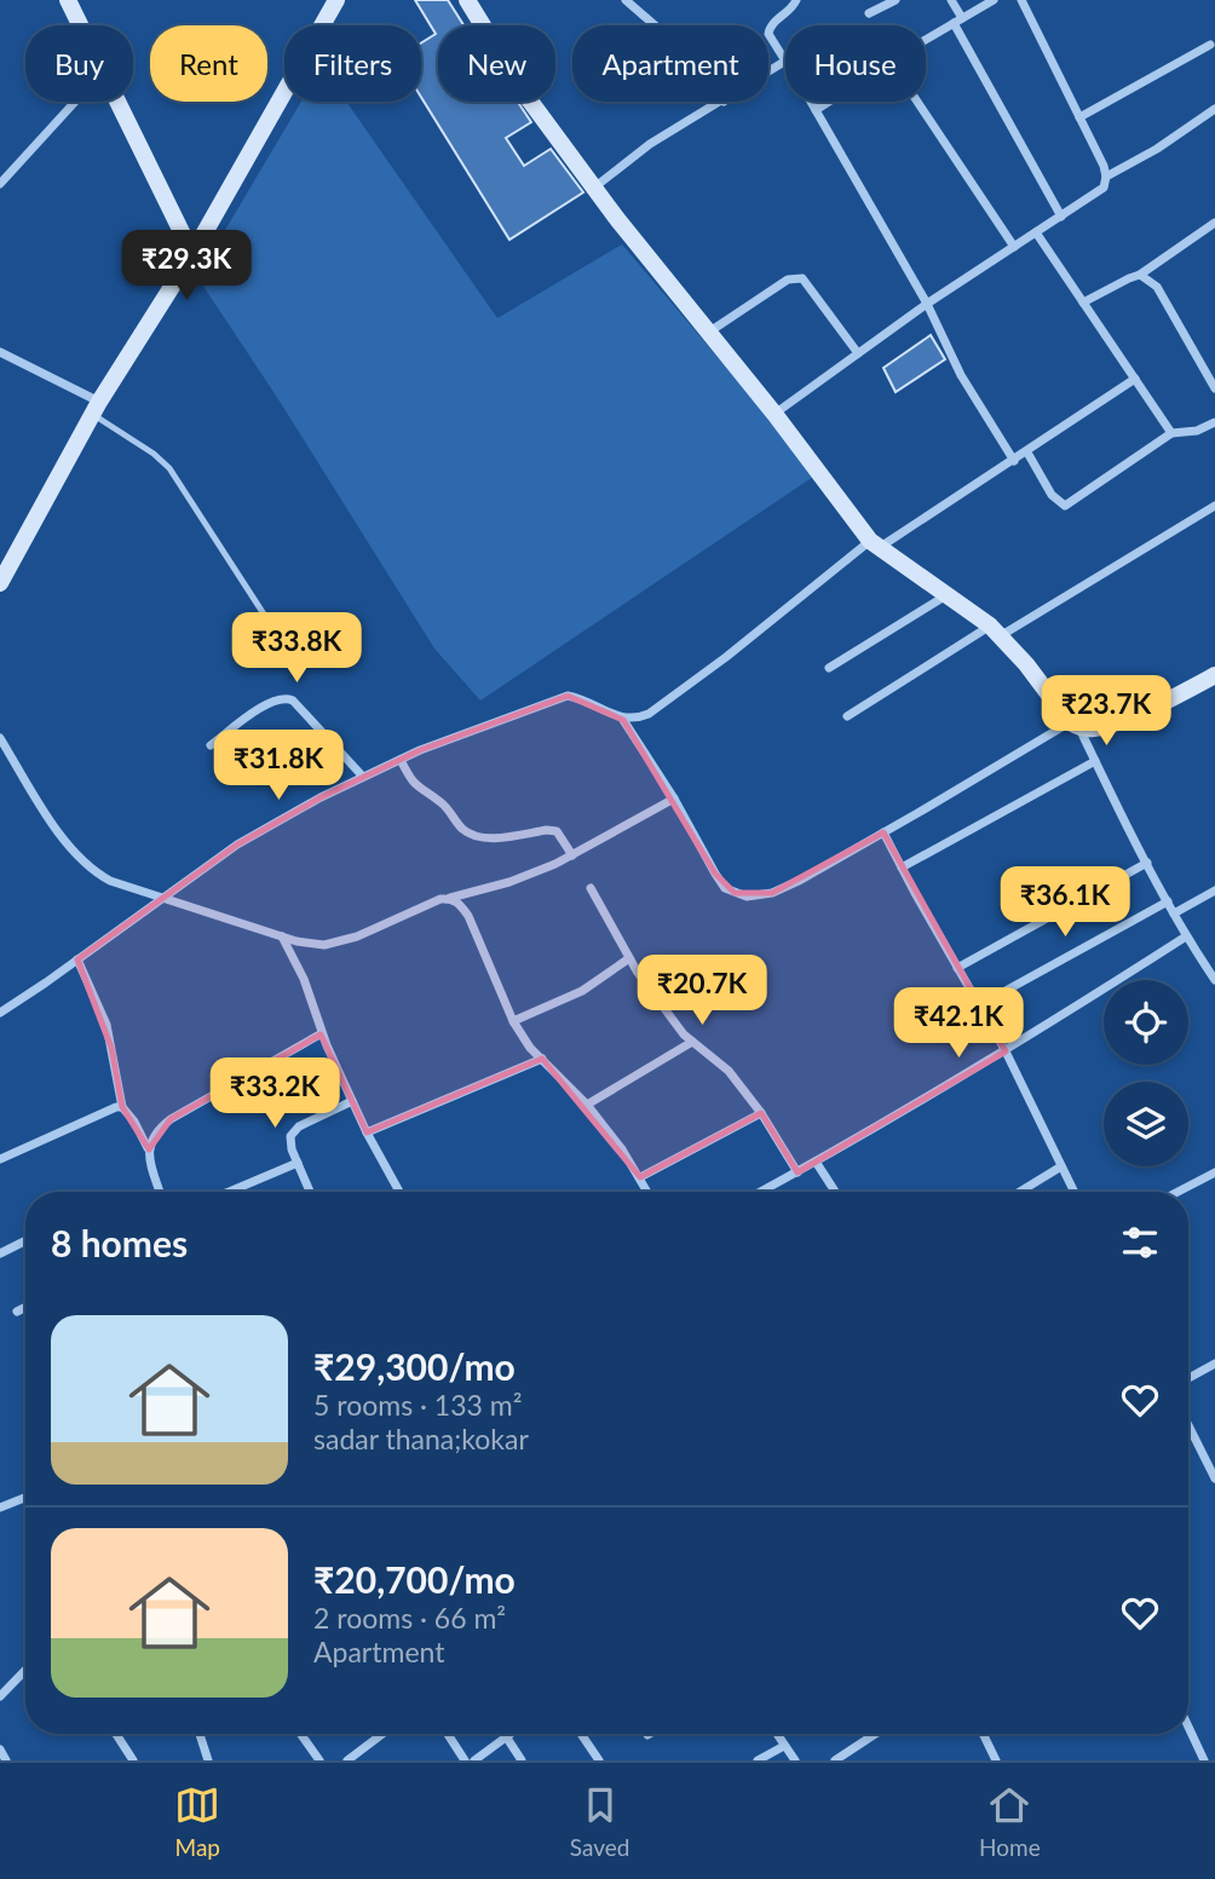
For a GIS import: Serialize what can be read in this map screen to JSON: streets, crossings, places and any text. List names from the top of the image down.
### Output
{
  "page": {
    "chip": [
      "Buy",
      "Rent",
      "Filters",
      "New",
      "Apartment",
      "House"
    ],
    "price": [
      "₹29.3K",
      "₹33.8K",
      "₹23.7K",
      "₹31.8K",
      "₹36.1K",
      "₹20.7K",
      "₹42.1K",
      "₹33.2K"
    ],
    "heading": "8 homes",
    "list": [
      {
        "name": "₹29,300/mo",
        "note": "5 rooms · 133 m² · sadar thana;kokar"
      },
      {
        "name": "₹20,700/mo",
        "note": "2 rooms · 66 m² · Apartment"
      }
    ],
    "tabs": ["Map", "Saved", "Home"]
  }
}
